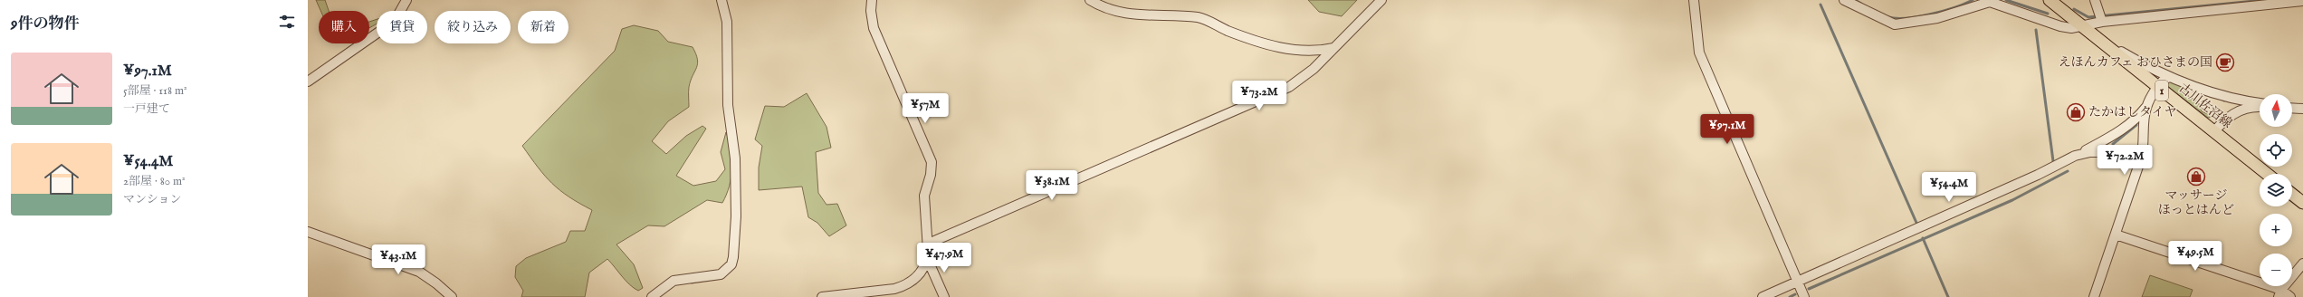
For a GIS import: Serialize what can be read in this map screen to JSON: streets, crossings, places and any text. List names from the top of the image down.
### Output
{
  "streets": {
    "main road": ["1", "古川佐沼線"]
  },
  "places": {
    "cafe": ["えほんカフェ おひさまの国"],
    "shop": ["たかはしタイヤ", "マッサージ ほっとはんど"]
  },
  "north": "top",
  "page": {
    "heading": "9件の物件",
    "chip": [
      "購入",
      "賃貸",
      "絞り込み",
      "新着"
    ],
    "list": [
      {
        "name": "¥97.1M",
        "note": "5部屋 · 118 m² · 一戸建て"
      },
      {
        "name": "¥54.4M",
        "note": "2部屋 · 80 m² · マンション"
      }
    ],
    "price": [
      "¥73.2M",
      "¥57M",
      "¥97.1M",
      "¥72.2M",
      "¥38.1M",
      "¥54.4M",
      "¥49.5M",
      "¥47.9M",
      "¥43.1M"
    ],
    "map_buttons": ["+", "−"]
  }
}
